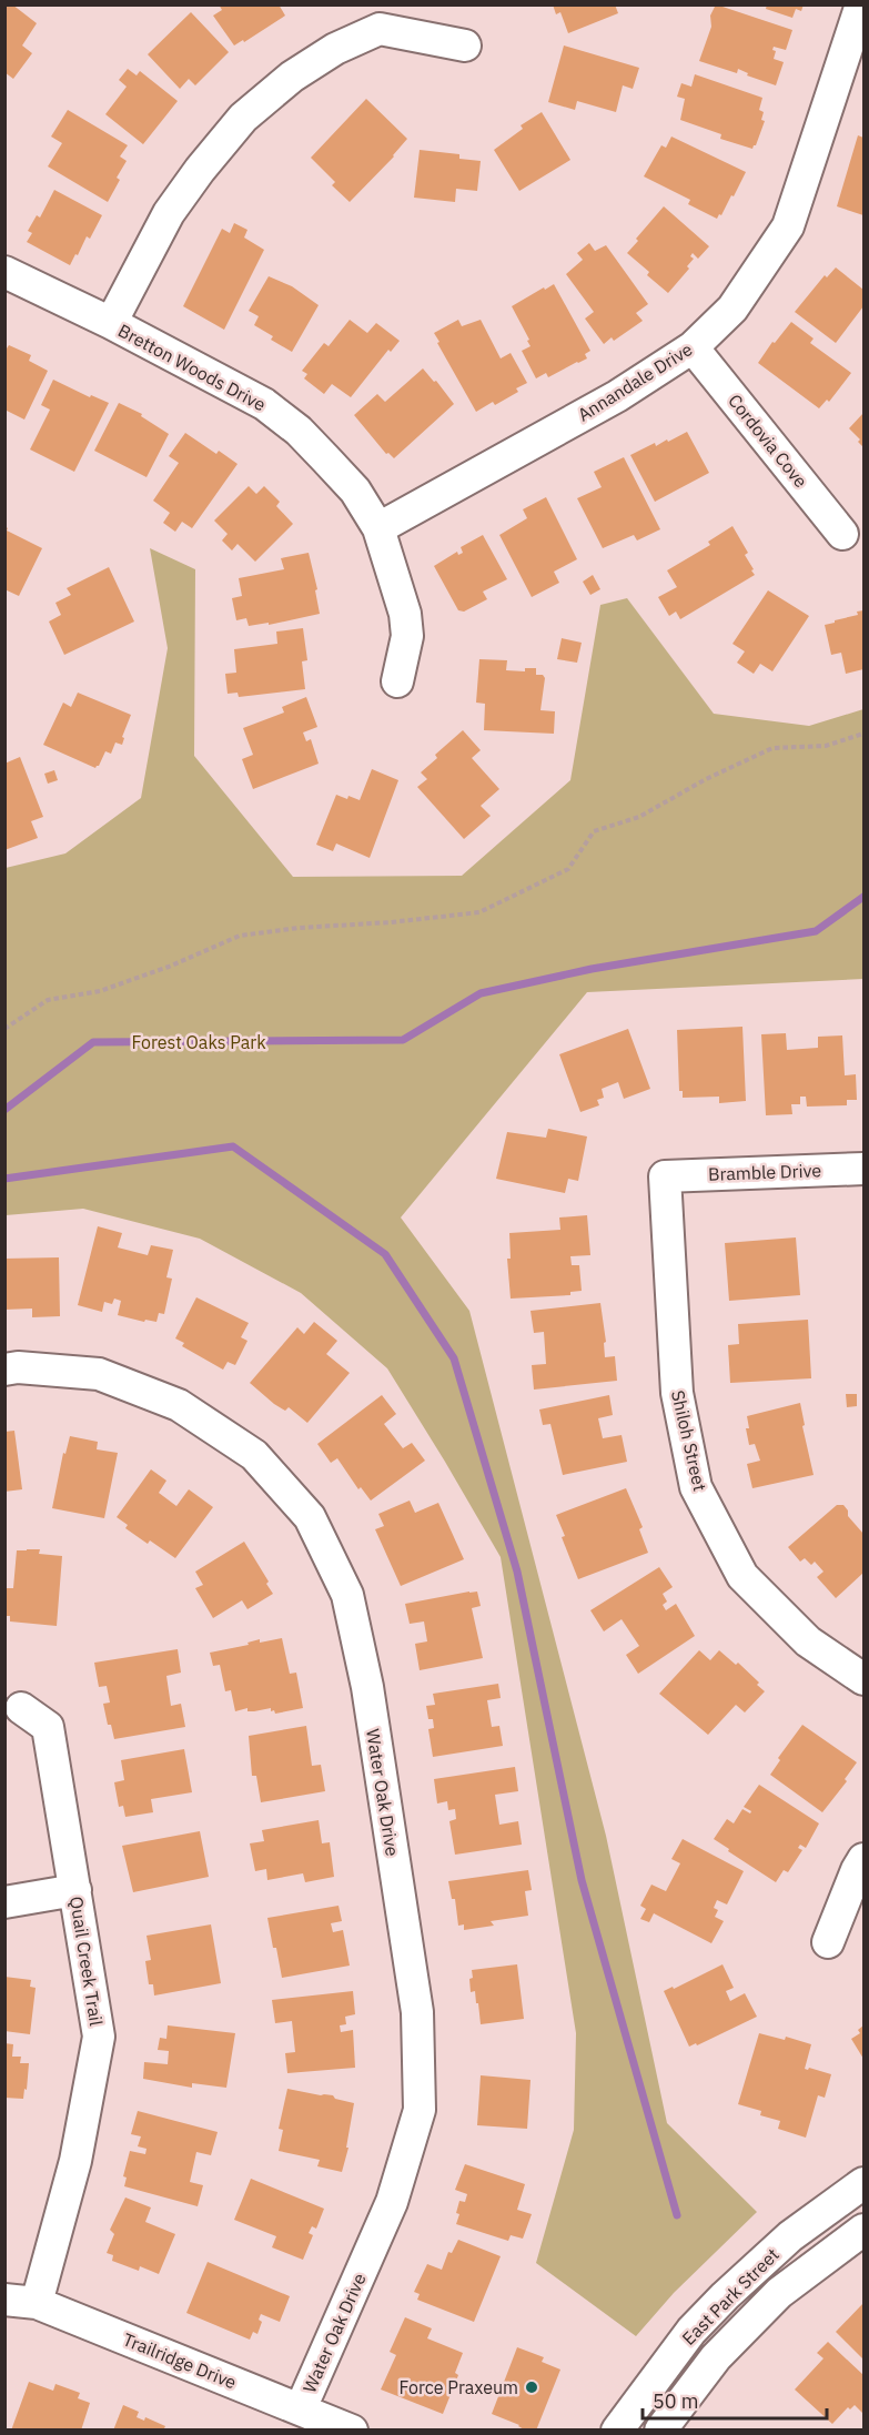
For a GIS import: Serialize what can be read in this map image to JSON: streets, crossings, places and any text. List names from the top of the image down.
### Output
{
  "streets": {
    "street": [
      "Bretton Woods Drive",
      "Annandale Drive",
      "Cordovia Cove",
      "Bramble Drive",
      "Shiloh Street",
      "Water Oak Drive",
      "Quail Creek Trail",
      "East Park Street",
      "Trailridge Drive"
    ]
  },
  "crossings": [
    ["Bretton Woods Drive", "Annandale Drive"],
    ["Annandale Drive", "Cordovia Cove"],
    ["Bramble Drive", "Shiloh Street"],
    ["Water Oak Drive", "Trailridge Drive"],
    ["Quail Creek Trail", "Trailridge Drive"]
  ],
  "parks": ["Forest Oaks Park"],
  "places": ["Force Praxeum"],
  "scale_bar": "50 m"
}
